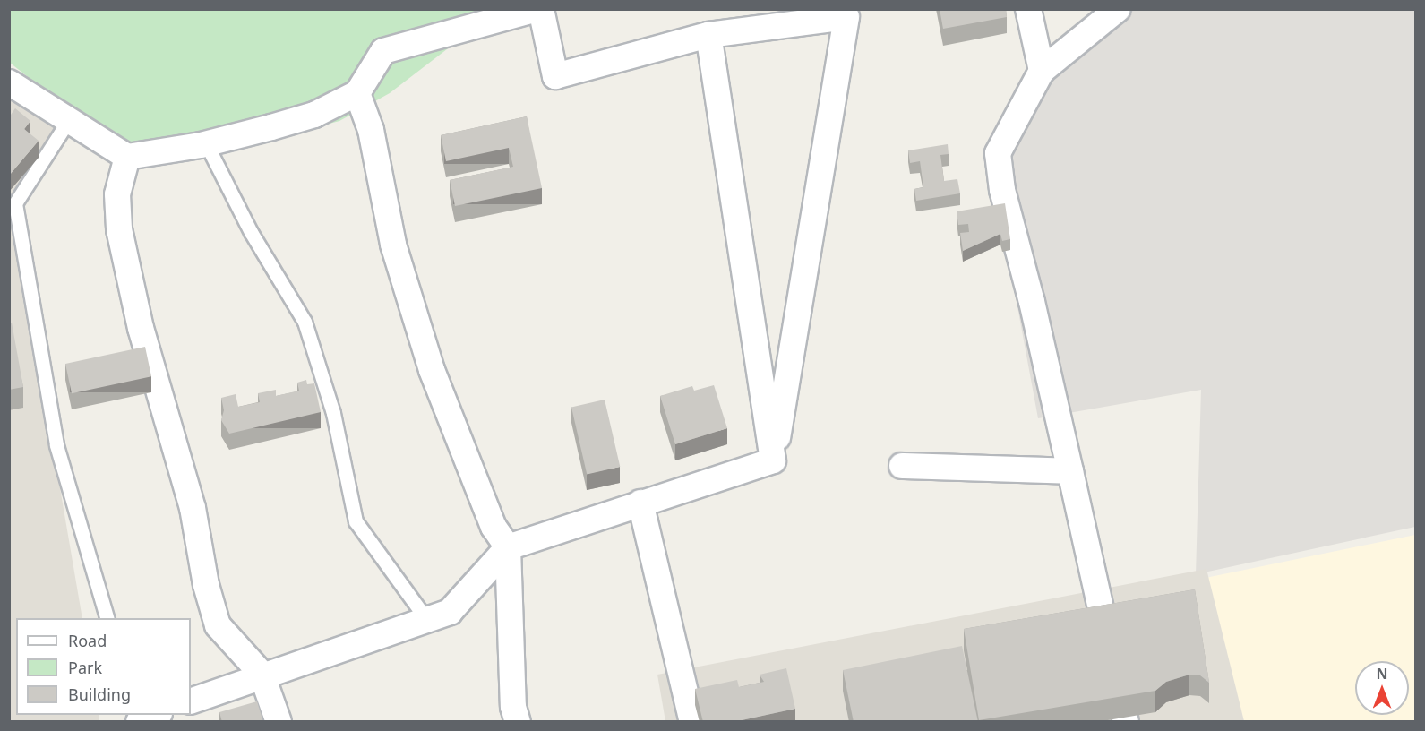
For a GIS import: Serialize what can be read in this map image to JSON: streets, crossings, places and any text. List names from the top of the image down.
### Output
{
  "legend": ["Road", "Park", "Building"],
  "north": "top"
}
